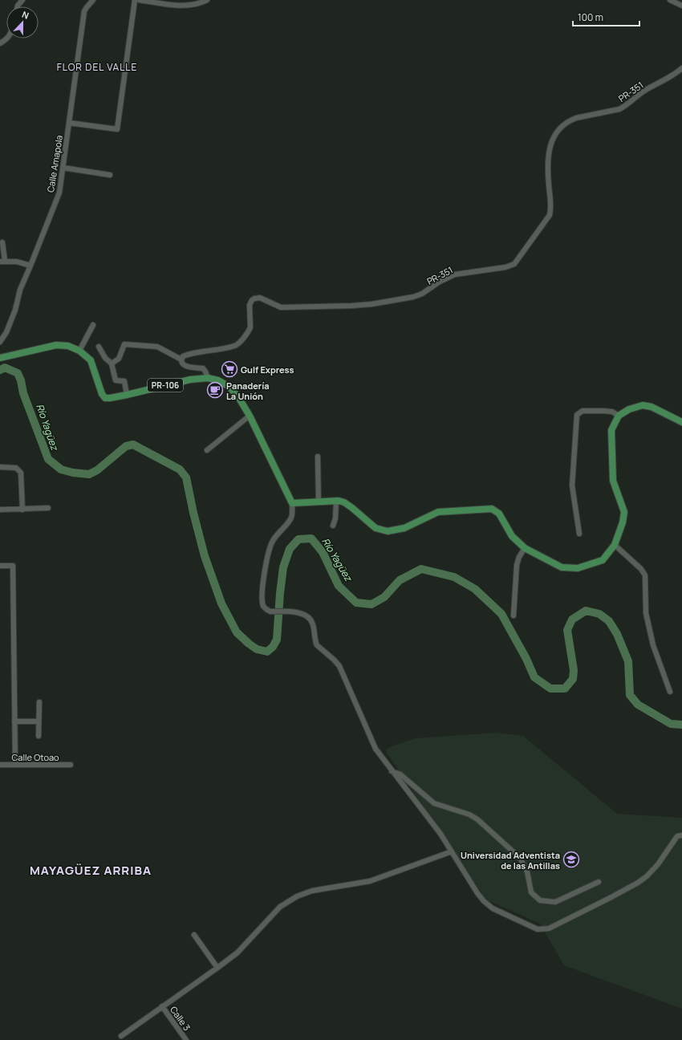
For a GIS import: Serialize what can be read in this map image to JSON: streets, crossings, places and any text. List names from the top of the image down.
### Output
{
  "streets": {
    "main road": ["PR-106"],
    "street": [
      "PR-351",
      "Calle Amapola",
      "Calle Otoao",
      "Calle 3"
    ]
  },
  "districts": ["FLOR DEL VALLE", "MAYAGÜEZ ARRIBA"],
  "water": ["Río Yagüez"],
  "places": {
    "supermarket": ["Gulf Express"],
    "cafe": ["Panadería La Unión"],
    "school or university": ["Universidad Adventista de las Antillas"]
  },
  "scale_bar": "100 m",
  "north": "top"
}
